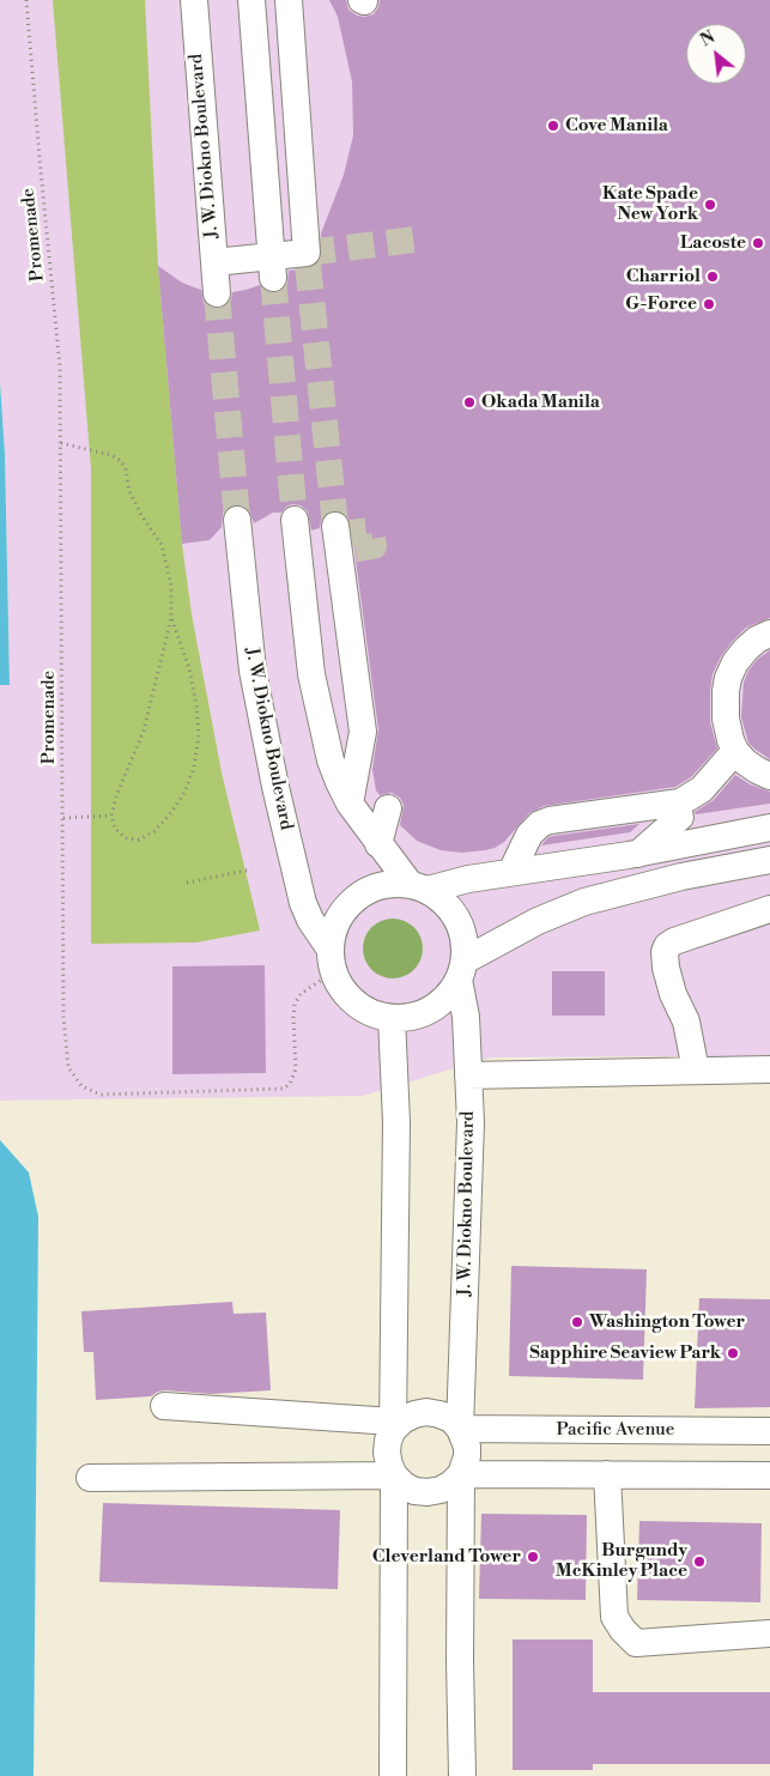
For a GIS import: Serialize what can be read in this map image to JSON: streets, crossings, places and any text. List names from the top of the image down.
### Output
{
  "streets": {
    "street": ["J. W. Diokno Boulevard", "Pacific Avenue"],
    "path": ["Promenade"]
  },
  "crossings": [
    ["J. W. Diokno Boulevard", "Promenade"],
    ["J. W. Diokno Boulevard", "Pacific Avenue"]
  ],
  "places": [
    "Cove Manila",
    "Kate Spade New York",
    "Lacoste",
    "Charriol",
    "G-Force",
    "Okada Manila",
    "Washington Tower",
    "Sapphire Seaview Park",
    "Cleverland Tower",
    "Burgundy McKinley Place"
  ],
  "north": "top left"
}
